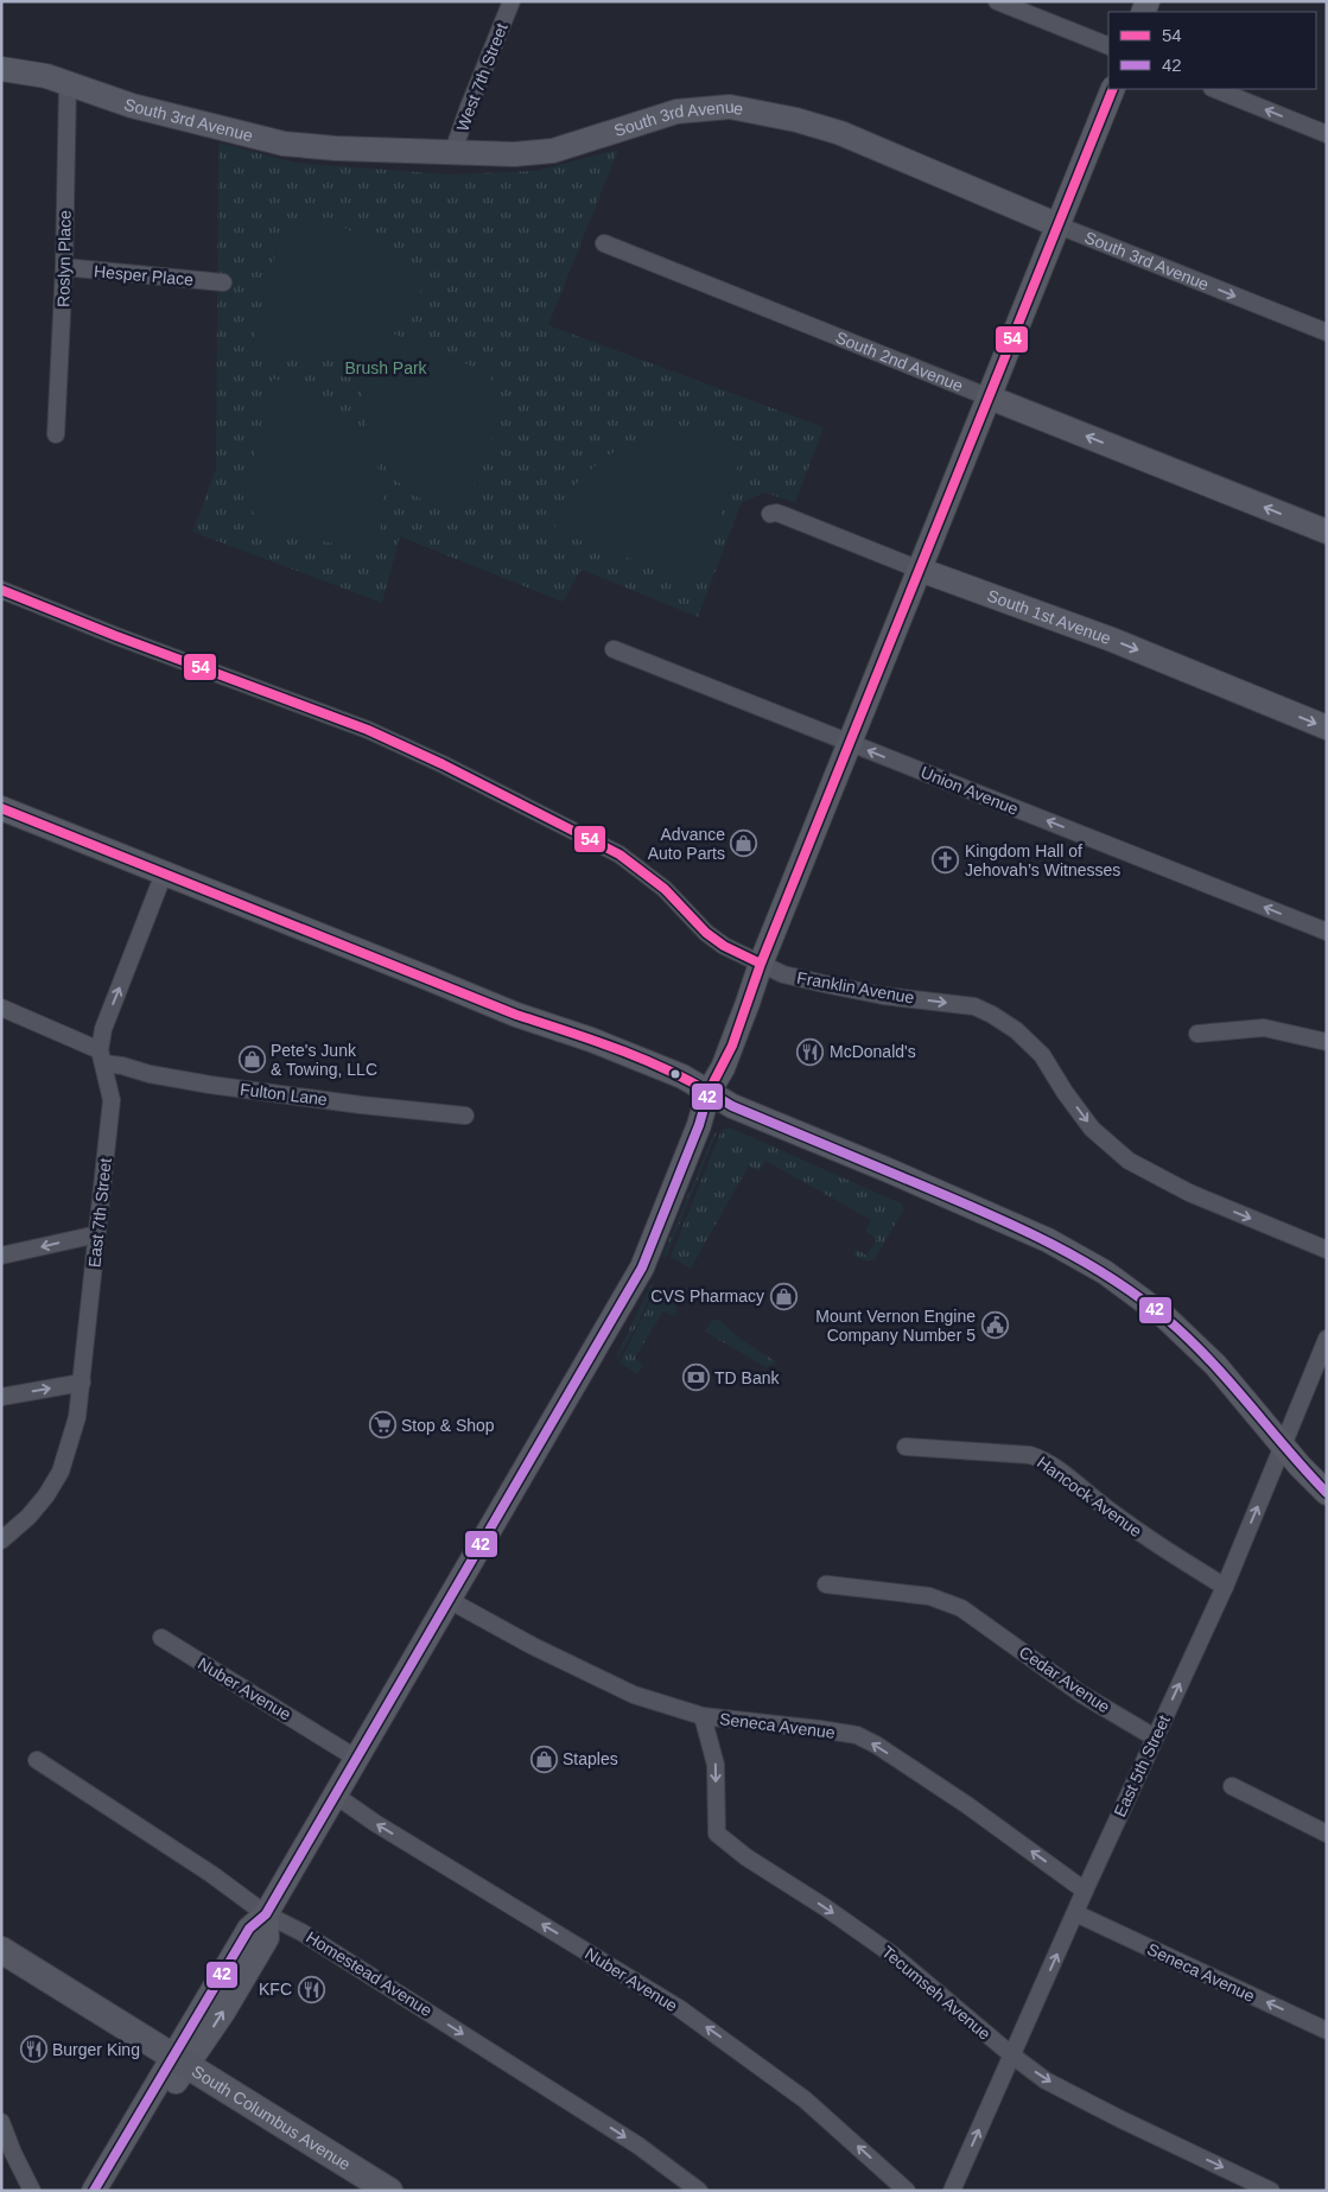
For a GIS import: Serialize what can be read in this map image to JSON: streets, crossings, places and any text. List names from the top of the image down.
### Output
{
  "streets": {
    "main road": ["South Columbus Avenue"],
    "street": [
      "West 7th Street",
      "South 3rd Avenue",
      "Roslyn Place",
      "Hesper Place",
      "South 2nd Avenue",
      "South 1st Avenue",
      "Union Avenue",
      "Franklin Avenue",
      "Fulton Lane",
      "East 7th Street",
      "Hancock Avenue",
      "Cedar Avenue",
      "Nuber Avenue",
      "Seneca Avenue",
      "East 5th Street",
      "Homestead Avenue",
      "Tecumseh Avenue"
    ]
  },
  "crossings": [
    ["West 7th Street", "South 3rd Avenue"],
    ["South 3rd Avenue", "Roslyn Place"],
    ["Roslyn Place", "Hesper Place"],
    ["Fulton Lane", "East 7th Street"],
    ["Hancock Avenue", "East 5th Street"],
    ["Cedar Avenue", "East 5th Street"],
    ["Seneca Avenue", "East 5th Street"],
    ["Seneca Avenue", "Tecumseh Avenue"],
    ["East 5th Street", "Tecumseh Avenue"]
  ],
  "one_way": [
    "South 2nd Avenue",
    "South 1st Avenue",
    "Union Avenue",
    "Nuber Avenue",
    "Seneca Avenue",
    "East 5th Street",
    "Homestead Avenue",
    "Tecumseh Avenue"
  ],
  "parks": ["Brush Park"],
  "places": {
    "shop": [
      "Advance Auto Parts",
      "Pete's Junk & Towing, LLC",
      "CVS Pharmacy",
      "Staples"
    ],
    "church": ["Kingdom Hall of Jehovah’s Witnesses"],
    "restaurant": ["McDonald's", "KFC", "Burger King"],
    "public building": ["Mount Vernon Engine Company Number 5"],
    "bank": ["TD Bank"],
    "supermarket": ["Stop & Shop"]
  },
  "lines": ["transit line 54", "transit line 42"],
  "legend": ["54", "42"]
}
